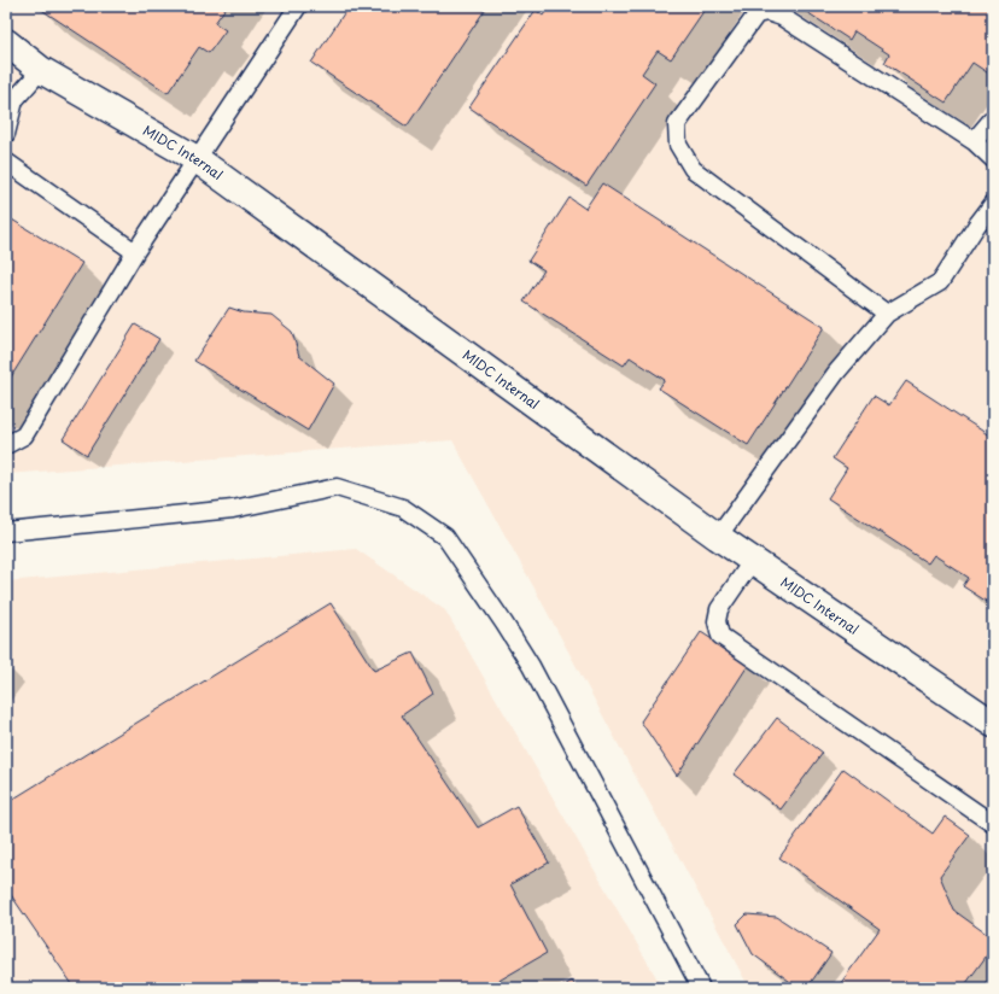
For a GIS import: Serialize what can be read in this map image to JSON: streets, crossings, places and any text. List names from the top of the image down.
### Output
{
  "streets": {
    "street": ["MIDC Internal"]
  }
}
